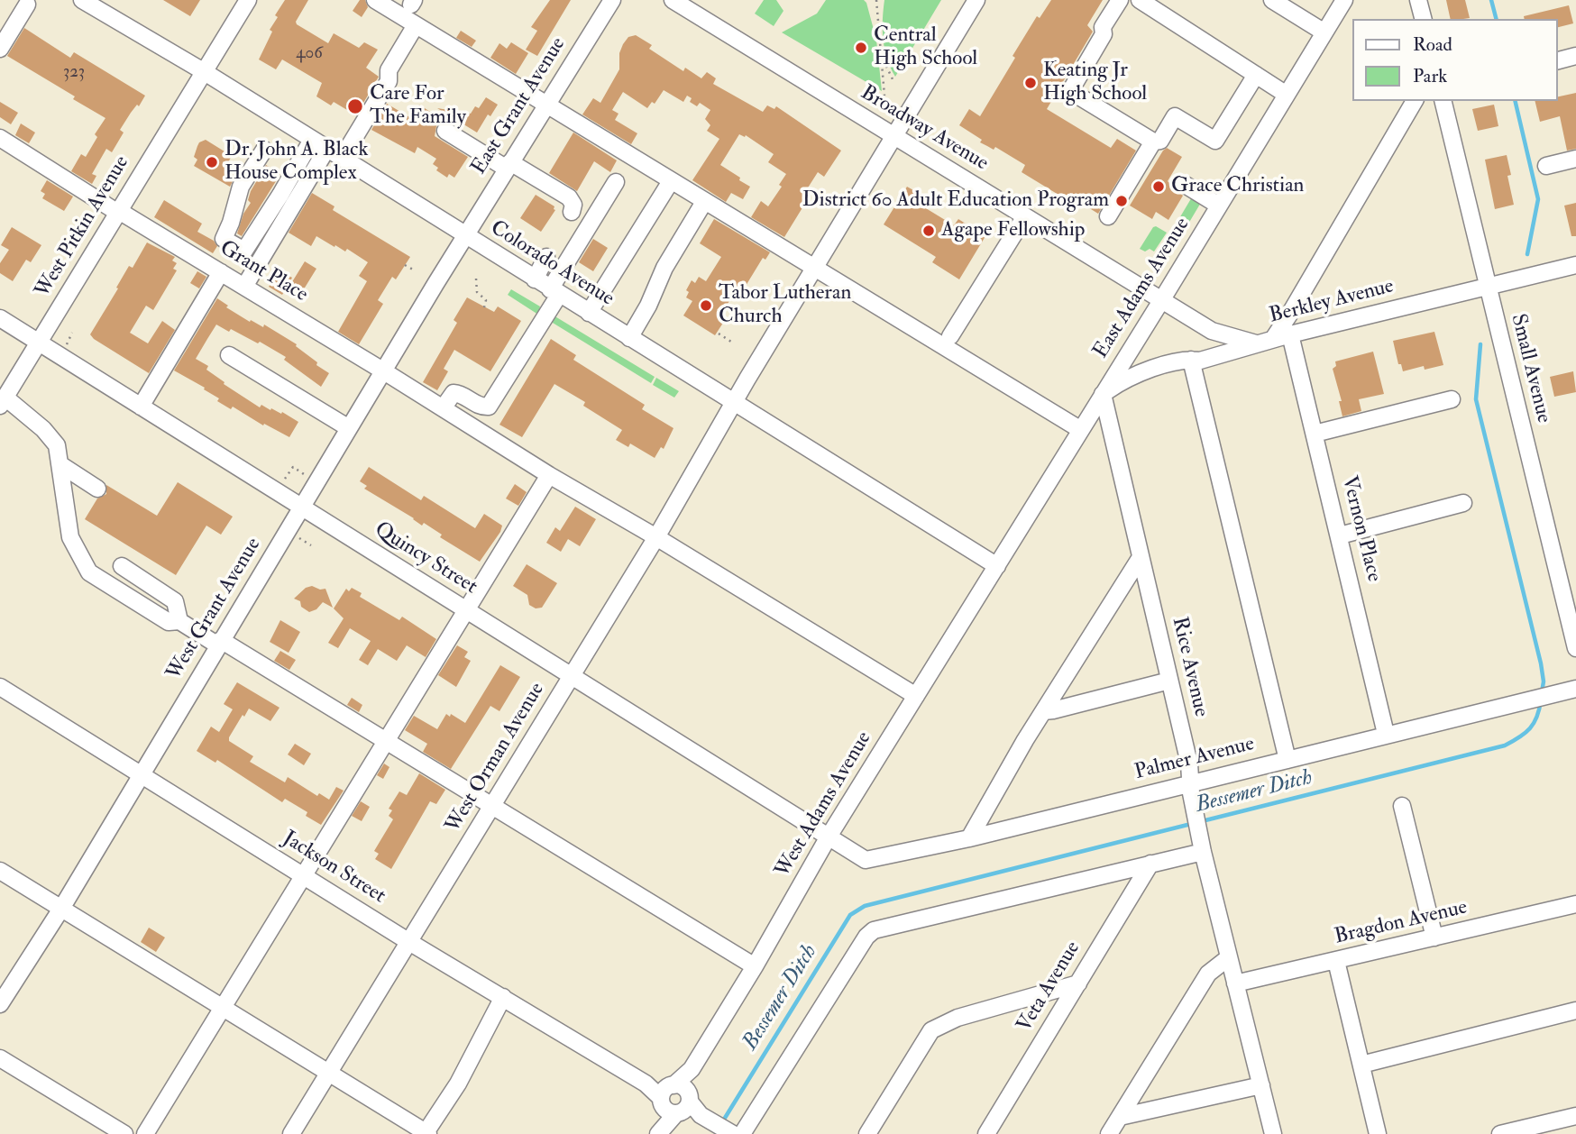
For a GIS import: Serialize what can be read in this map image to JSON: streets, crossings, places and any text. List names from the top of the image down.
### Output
{
  "streets": {
    "street": [
      "East Grant Avenue",
      "Broadway Avenue",
      "West Pitkin Avenue",
      "Colorado Avenue",
      "Grant Place",
      "East Adams Avenue",
      "Berkley Avenue",
      "Small Avenue",
      "Vernon Place",
      "Quincy Street",
      "West Grant Avenue",
      "Rice Avenue",
      "West Orman Avenue",
      "Palmer Avenue",
      "West Adams Avenue",
      "Jackson Street",
      "Bragdon Avenue",
      "Veta Avenue"
    ]
  },
  "crossings": [
    ["East Grant Avenue", "Colorado Avenue"],
    ["East Grant Avenue", "West Grant Avenue"],
    ["Broadway Avenue", "East Adams Avenue"],
    ["Broadway Avenue", "Berkley Avenue"],
    ["Broadway Avenue", "West Orman Avenue"],
    ["West Pitkin Avenue", "Colorado Avenue"],
    ["West Pitkin Avenue", "Grant Place"],
    ["West Pitkin Avenue", "Quincy Street"],
    ["Colorado Avenue", "East Adams Avenue"],
    ["Colorado Avenue", "West Grant Avenue"],
    ["Colorado Avenue", "West Orman Avenue"],
    ["Colorado Avenue", "West Adams Avenue"],
    ["Grant Place", "West Grant Avenue"],
    ["Grant Place", "West Orman Avenue"],
    ["Grant Place", "West Adams Avenue"],
    ["East Adams Avenue", "Berkley Avenue"],
    ["East Adams Avenue", "Rice Avenue"],
    ["East Adams Avenue", "West Adams Avenue"],
    ["Berkley Avenue", "Small Avenue"],
    ["Berkley Avenue", "Vernon Place"],
    ["Berkley Avenue", "Rice Avenue"],
    ["Vernon Place", "Palmer Avenue"],
    ["Quincy Street", "West Grant Avenue"],
    ["Quincy Street", "West Orman Avenue"],
    ["Quincy Street", "Palmer Avenue"],
    ["Quincy Street", "West Adams Avenue"],
    ["West Grant Avenue", "Jackson Street"],
    ["Rice Avenue", "Palmer Avenue"],
    ["Rice Avenue", "Bragdon Avenue"],
    ["West Orman Avenue", "Jackson Street"],
    ["Palmer Avenue", "West Adams Avenue"],
    ["West Adams Avenue", "Jackson Street"]
  ],
  "water": ["Bessemer Ditch"],
  "places": [
    "Central High School",
    "Keating Jr High School",
    "Care For The Family",
    "Dr. John A. Black House Complex",
    "Grace Christian",
    "District 60 Adult Education Program",
    "Agape Fellowship",
    "Tabor Lutheran Church"
  ],
  "house_numbers": ["406", "323"],
  "legend": ["Road", "Park"]
}
